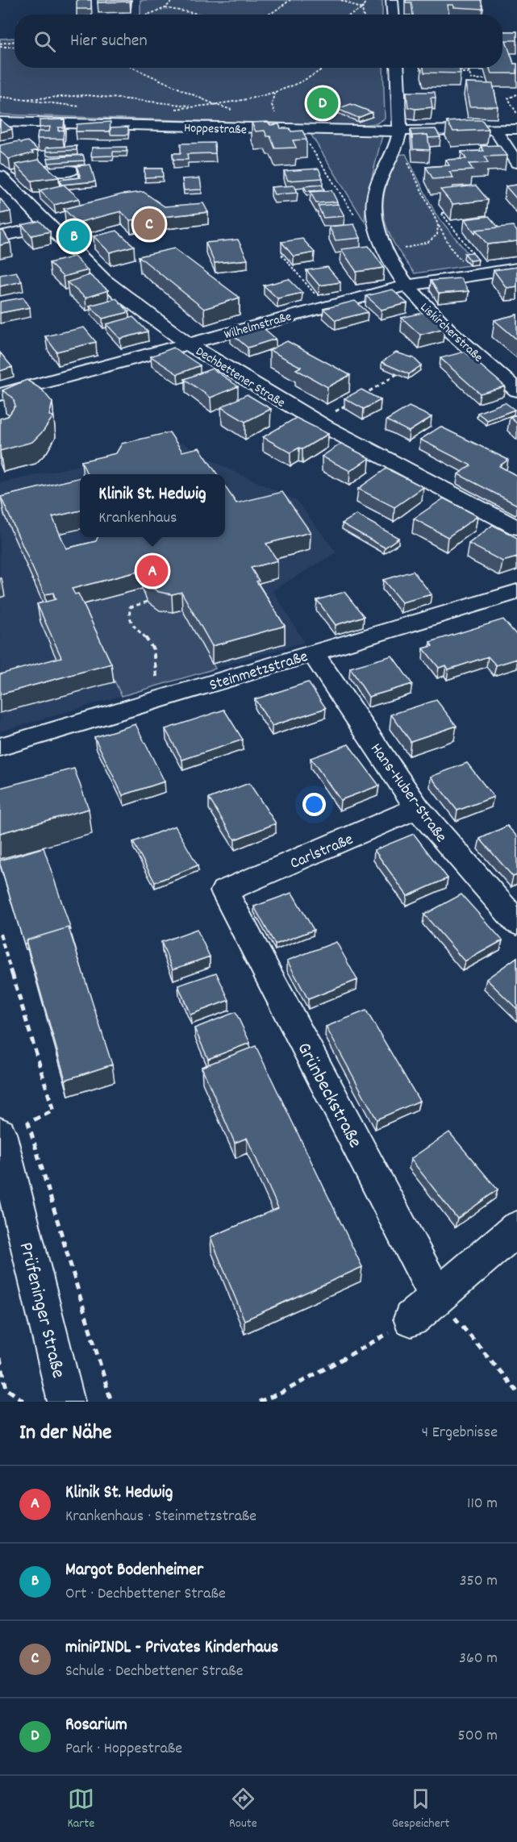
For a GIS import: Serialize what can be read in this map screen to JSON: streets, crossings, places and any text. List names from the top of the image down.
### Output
{
  "streets": {
    "street": [
      "Hoppestraße",
      "Wilhelmstraße",
      "Liskircherstraße",
      "Dechbettener Straße",
      "Steinmetzstraße",
      "Hans-Huber-Straße",
      "Carlstraße",
      "Grünbeckstraße",
      "Prüfeninger Straße"
    ]
  },
  "crossings": [
    ["Hoppestraße", "Liskircherstraße"],
    ["Wilhelmstraße", "Liskircherstraße"],
    ["Wilhelmstraße", "Dechbettener Straße"],
    ["Steinmetzstraße", "Hans-Huber-Straße"],
    ["Hans-Huber-Straße", "Carlstraße"],
    ["Carlstraße", "Grünbeckstraße"]
  ],
  "page": {
    "search": "Hier suchen",
    "pins": [
      "D",
      "C",
      "B",
      "A"
    ],
    "popup": ["Klinik St. Hedwig", "Krankenhaus"],
    "heading": ["In der Nähe", "4 Ergebnisse"],
    "list": [
      {
        "mark": "A",
        "name": "Klinik St. Hedwig",
        "note": "Krankenhaus · Steinmetzstraße",
        "value": "110 m"
      },
      {
        "mark": "B",
        "name": "Margot Bodenheimer",
        "note": "Ort · Dechbettener Straße",
        "value": "350 m"
      },
      {
        "mark": "C",
        "name": "miniPINDL - Privates Kinderhaus",
        "note": "Schule · Dechbettener Straße",
        "value": "360 m"
      },
      {
        "mark": "D",
        "name": "Rosarium",
        "note": "Park · Hoppestraße",
        "value": "500 m"
      }
    ],
    "nav": ["Karte", "Route", "Gespeichert"]
  }
}
